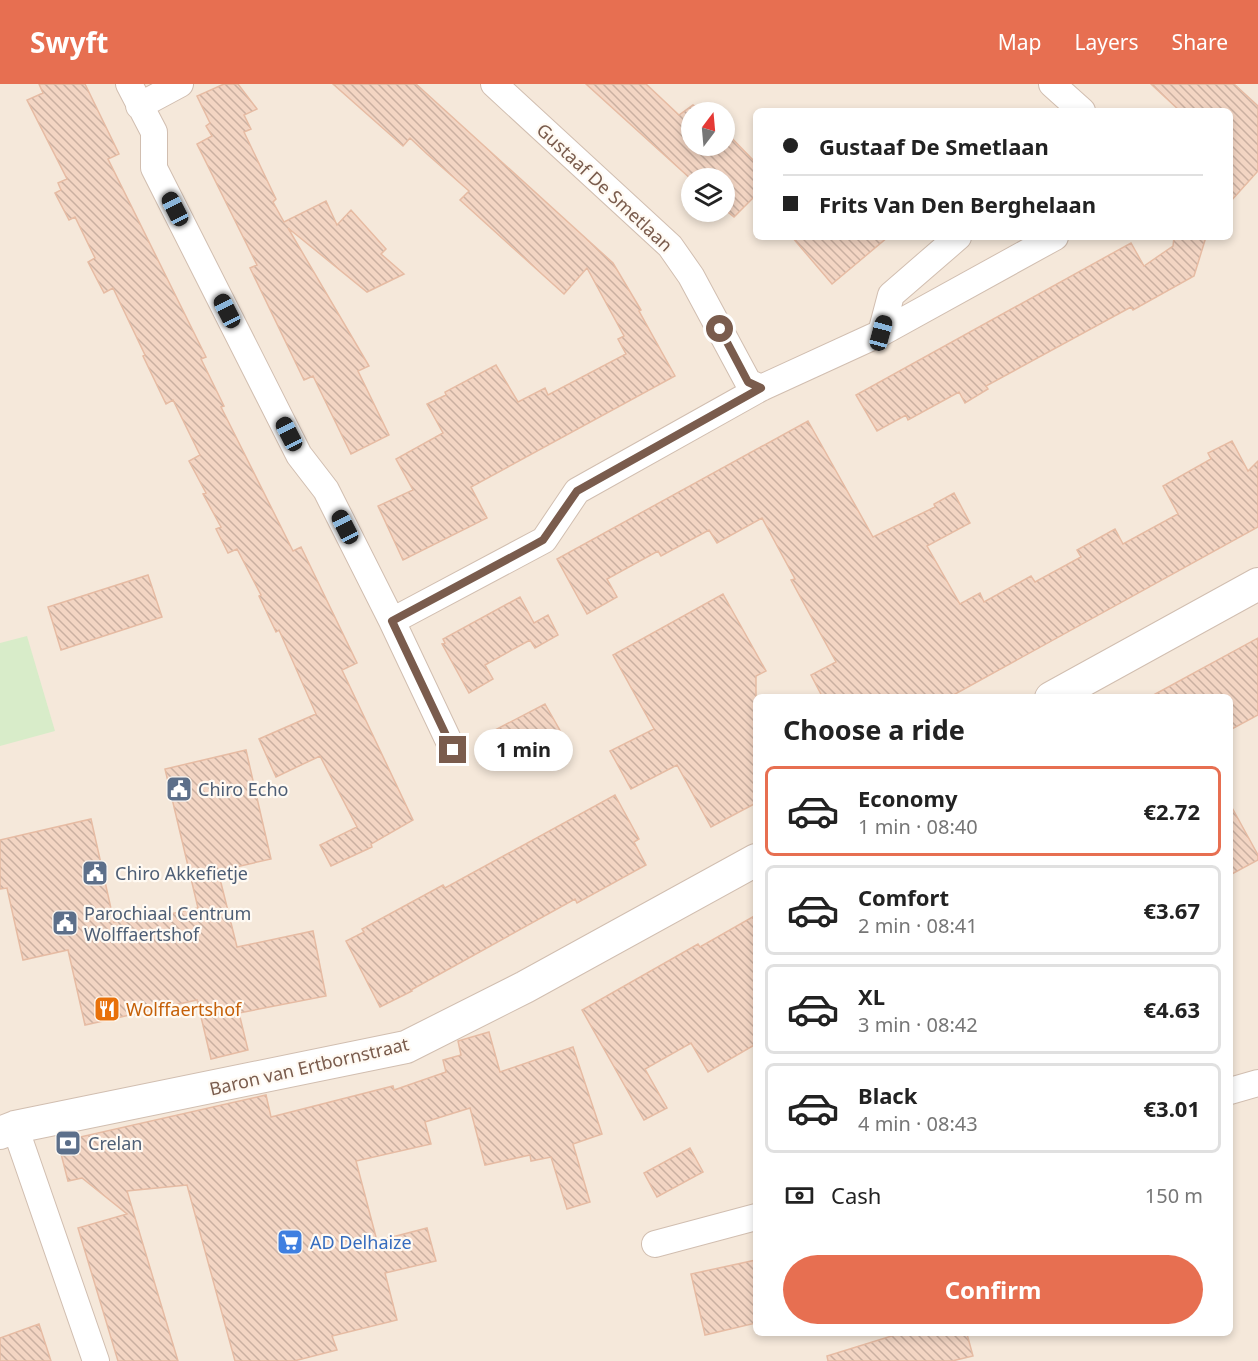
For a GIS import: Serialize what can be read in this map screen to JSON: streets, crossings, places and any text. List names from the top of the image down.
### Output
{
  "streets": {
    "street": ["Gustaaf De Smetlaan", "Baron van Ertbornstraat"]
  },
  "places": {
    "public building": ["Chiro Echo", "Chiro Akkefietje", "Parochiaal Centrum Wolffaertshof"],
    "restaurant": ["Wolffaertshof"],
    "bank": ["Crelan"],
    "supermarket": ["AD Delhaize"]
  },
  "north": "top",
  "page": {
    "header": "Swyft",
    "nav": ["Map", "Layers", "Share"],
    "banner": ["Gustaaf De Smetlaan", "Frits Van Den Berghelaan"],
    "heading": "Choose a ride",
    "bubble": "1 min",
    "list": [
      {
        "name": "Economy",
        "note": "1 min · 08:40",
        "value": "€2.72"
      },
      {
        "name": "Comfort",
        "note": "2 min · 08:41",
        "value": "€3.67"
      },
      {
        "name": "XL",
        "note": "3 min · 08:42",
        "value": "€4.63"
      },
      {
        "name": "Black",
        "note": "4 min · 08:43",
        "value": "€3.01"
      }
    ],
    "pay": ["Cash", "150 m"],
    "buttons": "Confirm"
  }
}
